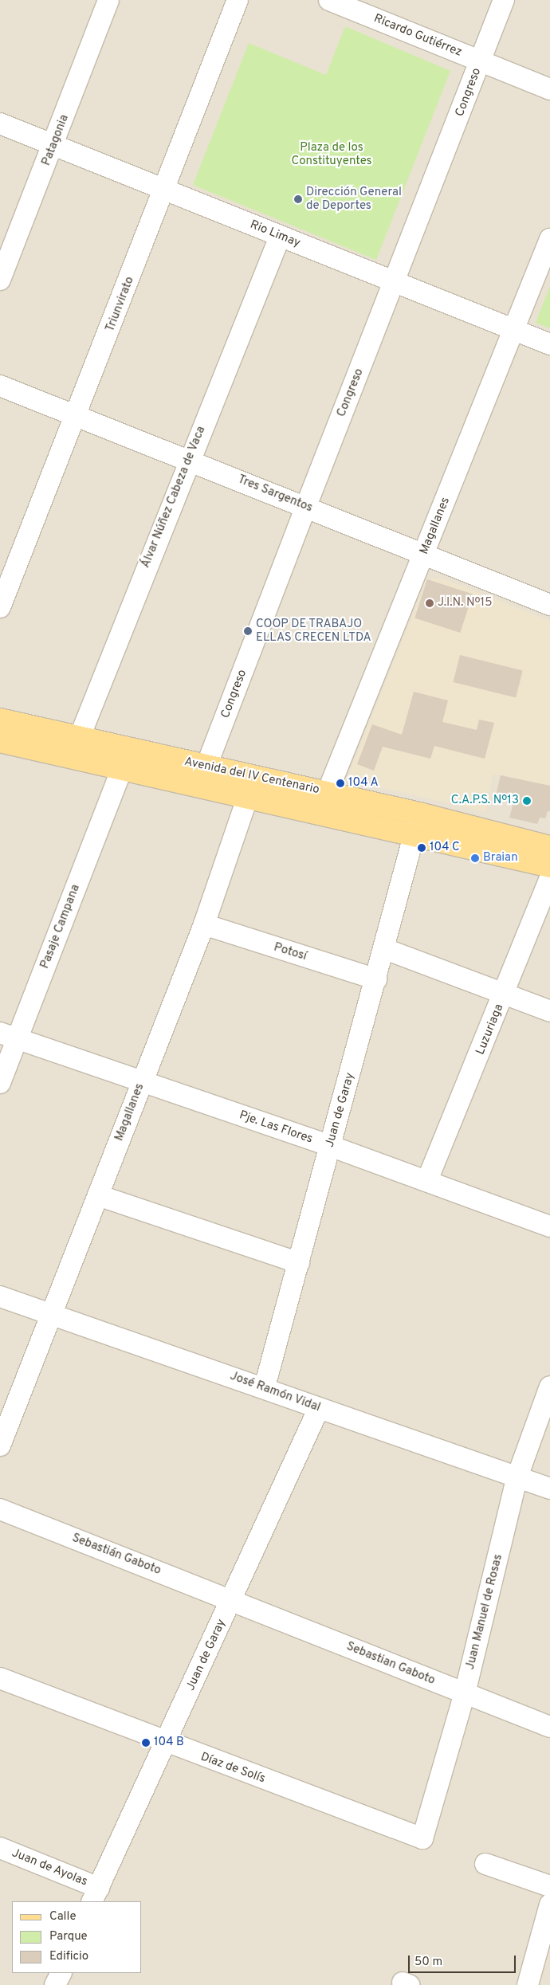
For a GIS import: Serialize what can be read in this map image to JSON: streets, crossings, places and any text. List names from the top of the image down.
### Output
{
  "streets": {
    "main road": ["Avenida del IV Centenario"],
    "street": [
      "Ricardo Gutiérrez",
      "Congreso",
      "Patagonia",
      "Rio Limay",
      "Triunvirato",
      "Tres Sargentos",
      "Álvar Núñez Cabeza de Vaca",
      "Magallanes",
      "Pasaje Campana",
      "Potosí",
      "Luzuriaga",
      "Juan de Garay",
      "Pje. Las Flores",
      "José Ramón Vidal",
      "Sebastián Gaboto",
      "Juan Manuel de Rosas",
      "Sebastian Gaboto",
      "Díaz de Solís",
      "Juan de Ayolas"
    ]
  },
  "crossings": [
    ["Ricardo Gutiérrez", "Congreso"],
    ["Congreso", "Rio Limay"],
    ["Congreso", "Tres Sargentos"],
    ["Congreso", "Avenida del IV Centenario"],
    ["Patagonia", "Rio Limay"],
    ["Rio Limay", "Triunvirato"],
    ["Rio Limay", "Álvar Núñez Cabeza de Vaca"],
    ["Rio Limay", "Magallanes"],
    ["Triunvirato", "Tres Sargentos"],
    ["Tres Sargentos", "Álvar Núñez Cabeza de Vaca"],
    ["Tres Sargentos", "Magallanes"],
    ["Álvar Núñez Cabeza de Vaca", "Avenida del IV Centenario"],
    ["Magallanes", "Avenida del IV Centenario"],
    ["Magallanes", "Potosí"],
    ["Magallanes", "Pje. Las Flores"],
    ["Magallanes", "José Ramón Vidal"],
    ["Avenida del IV Centenario", "Pasaje Campana"],
    ["Avenida del IV Centenario", "Juan de Garay"],
    ["Pasaje Campana", "Pje. Las Flores"],
    ["Potosí", "Juan de Garay"],
    ["Luzuriaga", "Pje. Las Flores"],
    ["Juan de Garay", "Pje. Las Flores"],
    ["Juan de Garay", "José Ramón Vidal"],
    ["Juan de Garay", "Sebastián Gaboto"],
    ["Juan de Garay", "Sebastian Gaboto"],
    ["Juan de Garay", "Díaz de Solís"],
    ["Juan de Garay", "Juan de Ayolas"],
    ["José Ramón Vidal", "Juan Manuel de Rosas"],
    ["Sebastián Gaboto", "Sebastian Gaboto"],
    ["Juan Manuel de Rosas", "Sebastian Gaboto"],
    ["Juan Manuel de Rosas", "Díaz de Solís"]
  ],
  "parks": ["Plaza de los Constituyentes"],
  "places": [
    "Dirección General de Deportes",
    "J.I.N. Nº15",
    "COOP DE TRABAJO ELLAS CRECEN LTDA",
    "104 A",
    "C.A.P.S. Nº13",
    "104 C",
    "Braian",
    "104 B"
  ],
  "legend": ["Calle", "Parque", "Edificio"],
  "scale_bar": "50 m"
}
